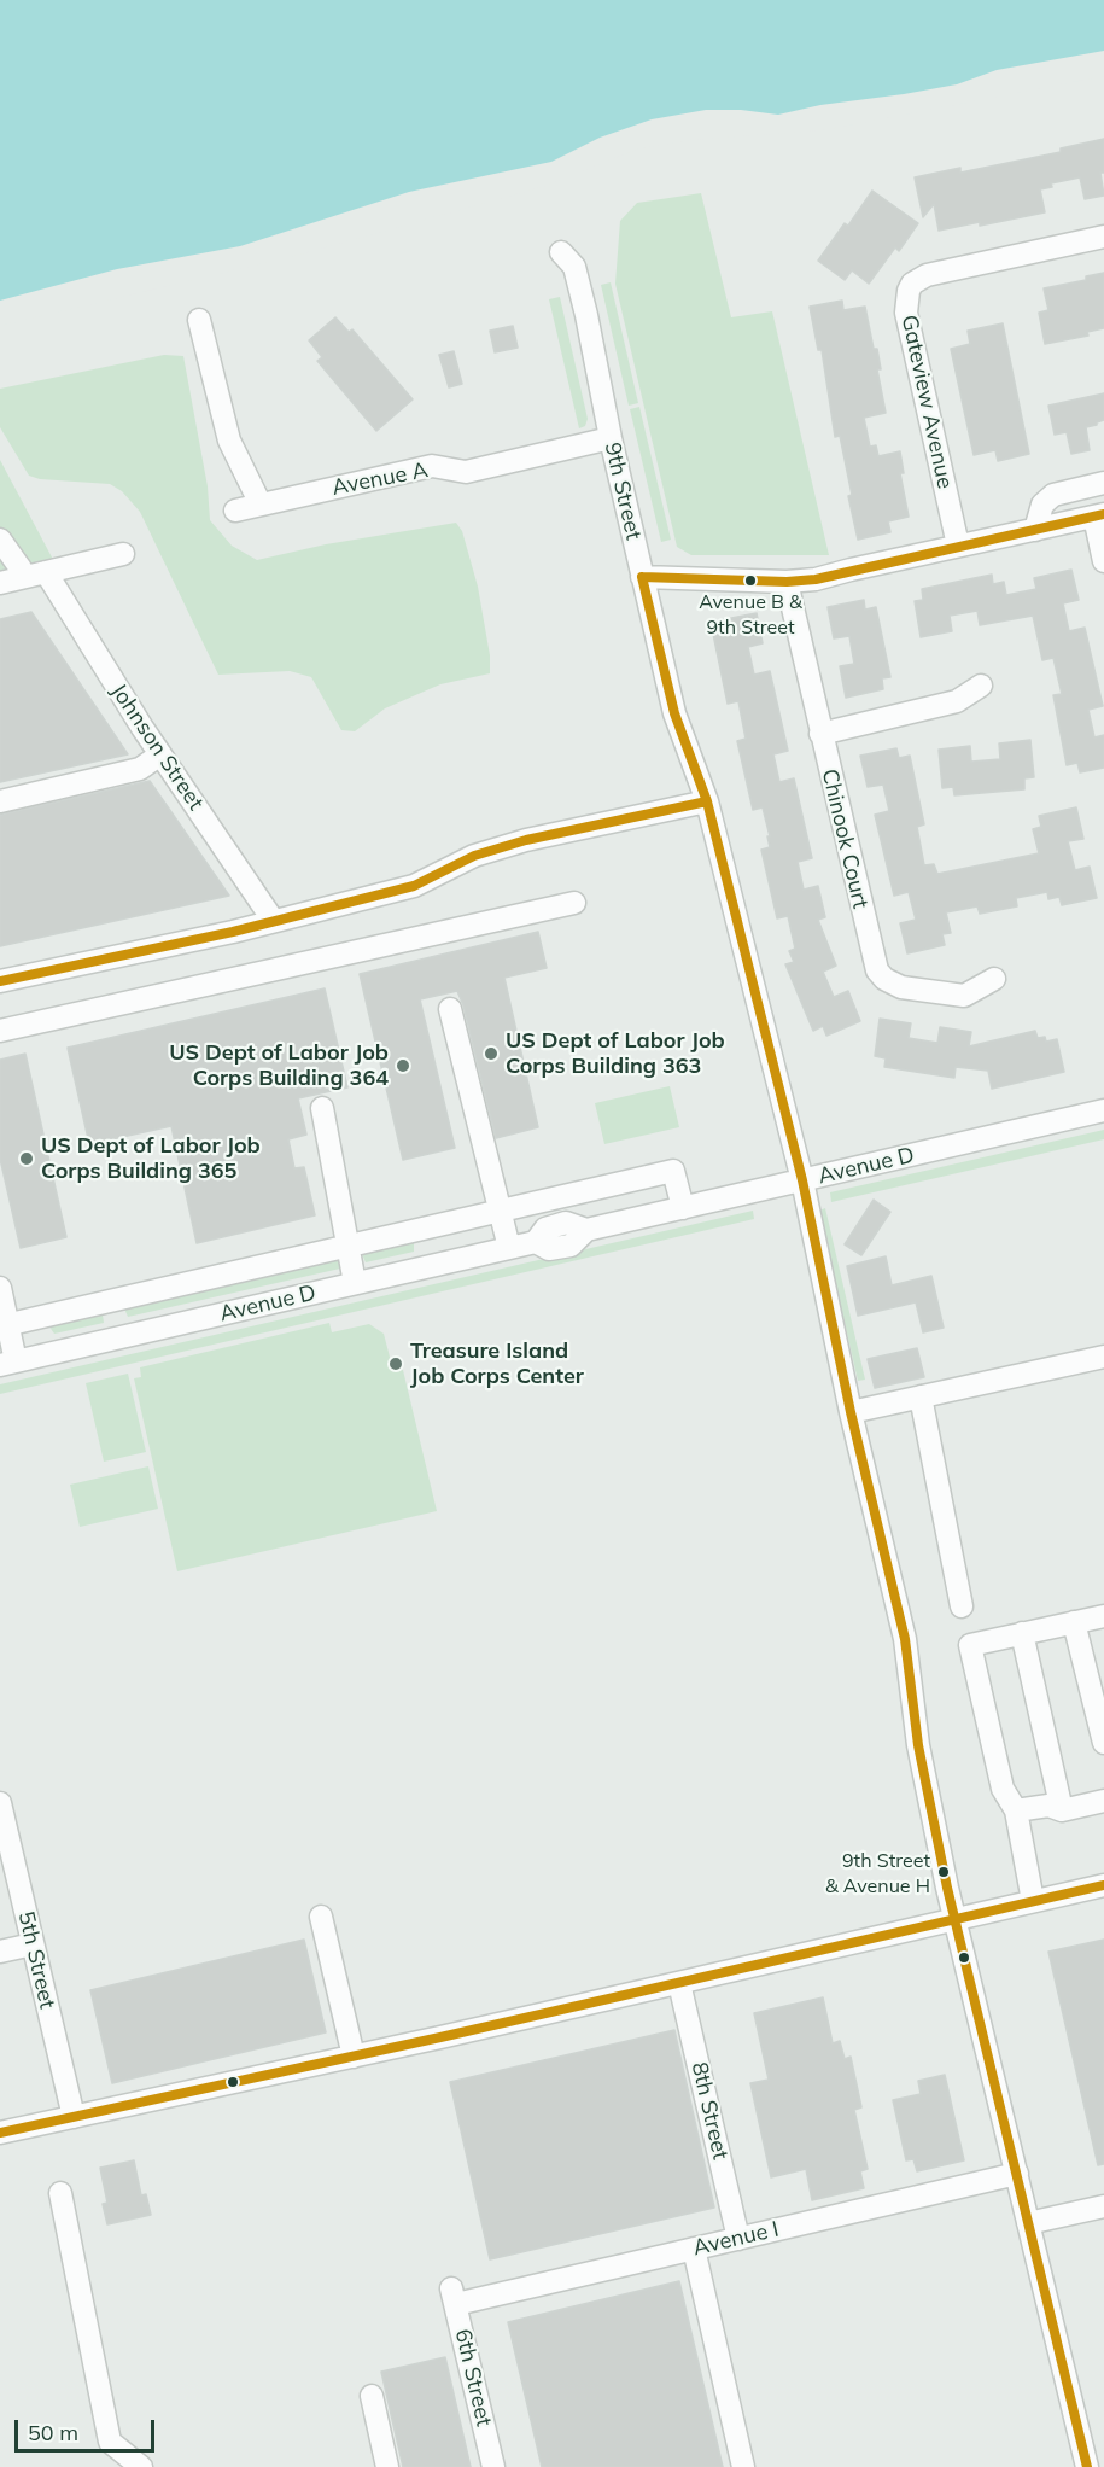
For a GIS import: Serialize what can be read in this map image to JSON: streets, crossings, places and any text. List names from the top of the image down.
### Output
{
  "streets": {
    "street": [
      "Gateview Avenue",
      "Avenue A",
      "9th Street",
      "Johnson Street",
      "Chinook Court",
      "Avenue D",
      "5th Street",
      "8th Street",
      "Avenue I",
      "6th Street"
    ]
  },
  "crossings": [
    ["Avenue A", "9th Street"],
    ["9th Street", "Avenue D"],
    ["9th Street", "Avenue I"],
    ["8th Street", "Avenue I"],
    ["Avenue I", "6th Street"]
  ],
  "places": [
    "Avenue B & 9th Street",
    "US Dept of Labor Job Corps Building 363",
    "US Dept of Labor Job Corps Building 364",
    "US Dept of Labor Job Corps Building 365",
    "Treasure Island Job Corps Center",
    "9th Street & Avenue H"
  ],
  "scale_bar": "50 m"
}
